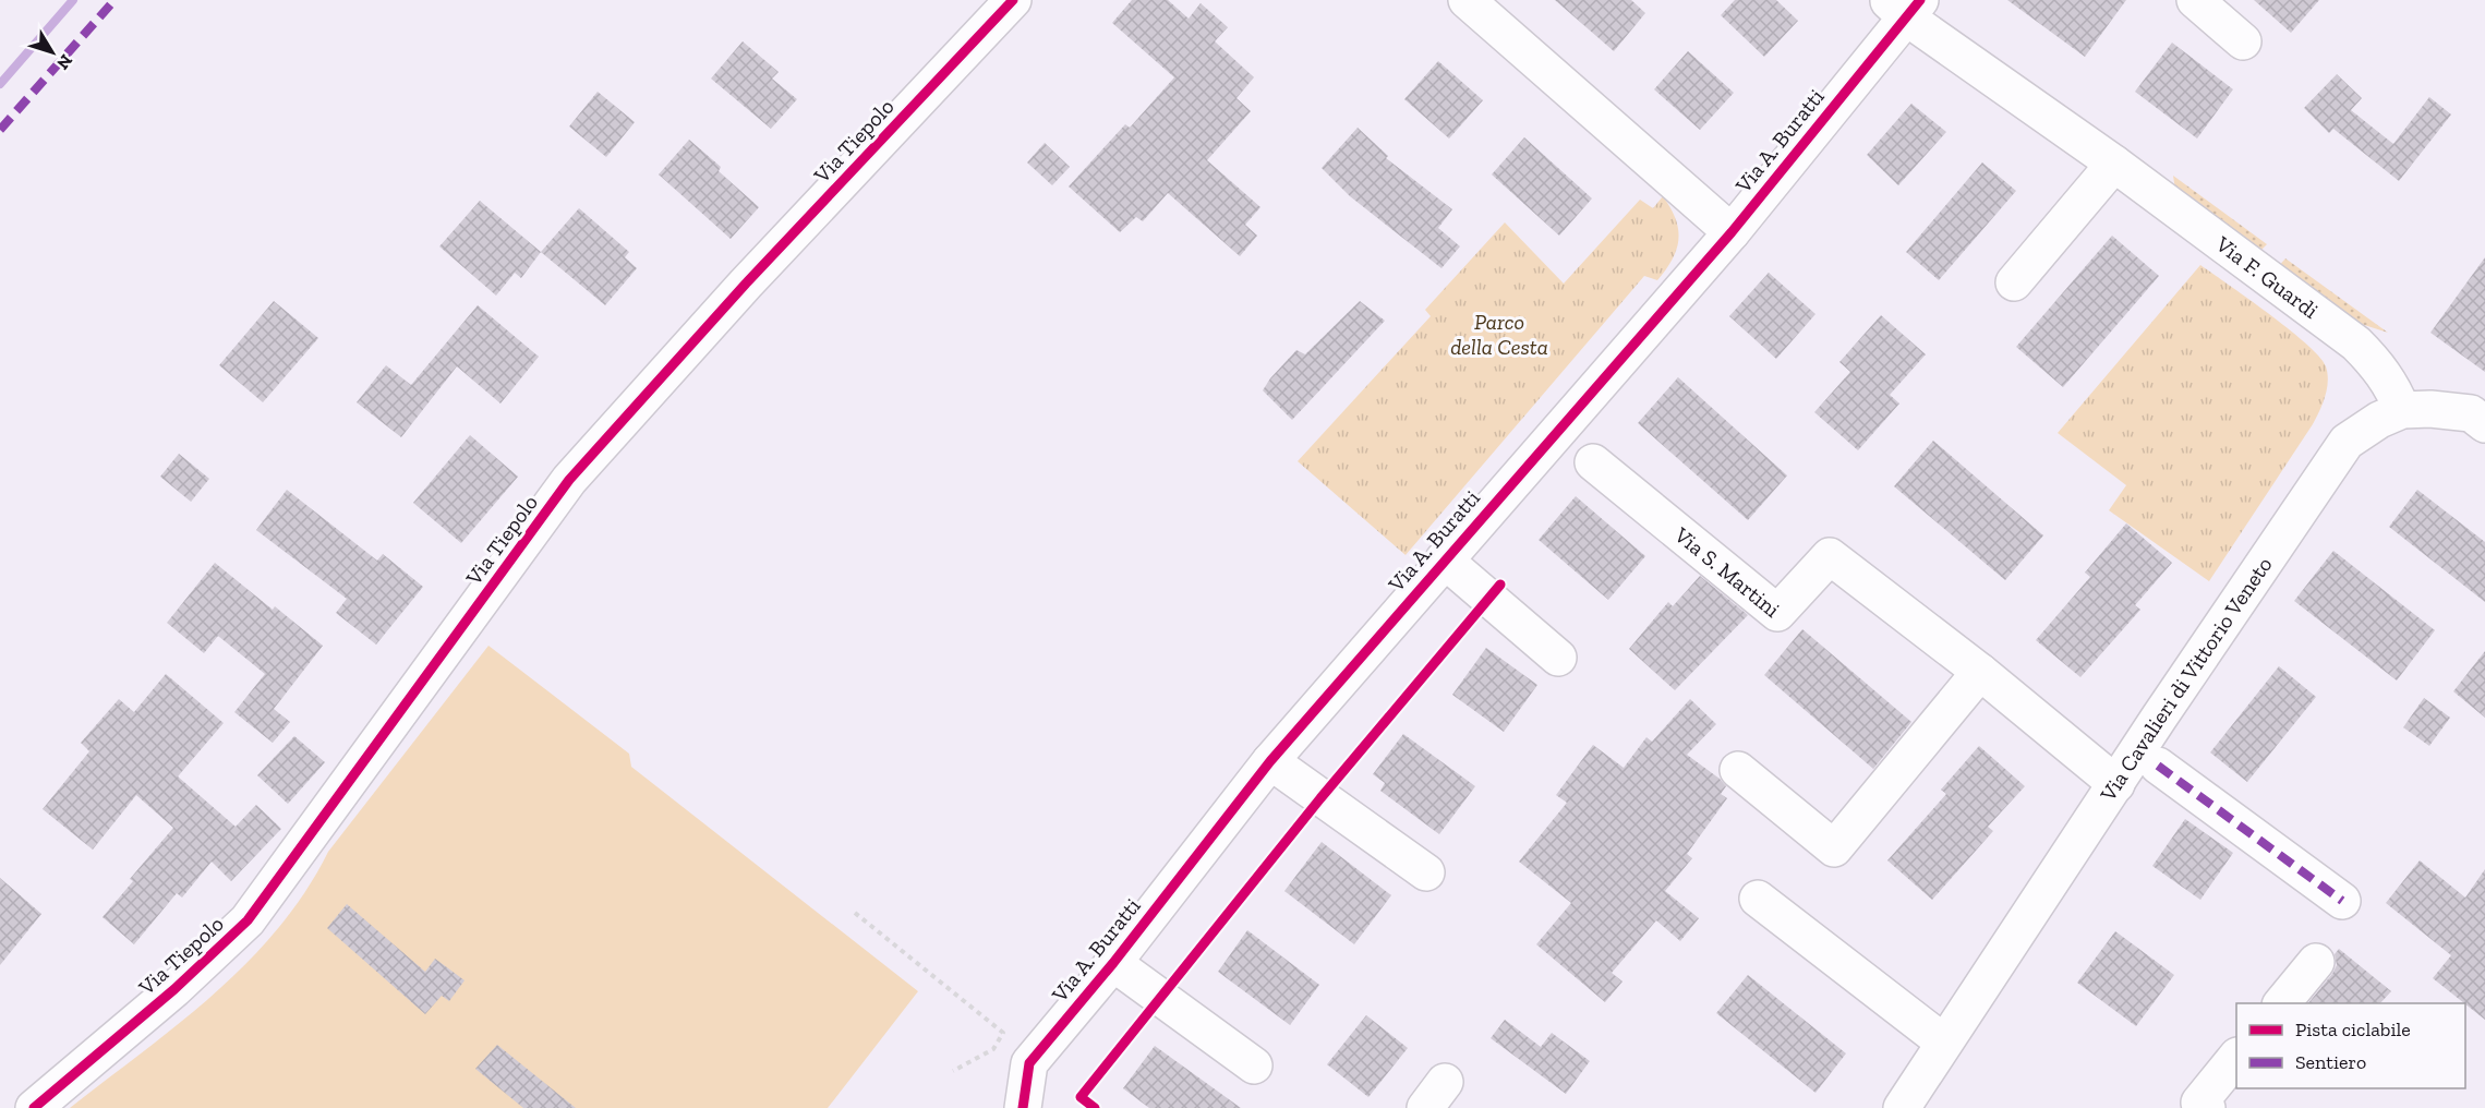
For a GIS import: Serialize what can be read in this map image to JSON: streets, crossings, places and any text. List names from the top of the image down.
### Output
{
  "streets": {
    "street": [
      "Via Tiepolo",
      "Via A. Buratti",
      "Via F. Guardi",
      "Via S. Martini",
      "Via Cavalieri di Vittorio Veneto"
    ]
  },
  "crossings": [
    ["Via A. Buratti", "Via F. Guardi"],
    ["Via F. Guardi", "Via Cavalieri di Vittorio Veneto"],
    ["Via S. Martini", "Via Cavalieri di Vittorio Veneto"]
  ],
  "parks": ["Parco della Cesta"],
  "legend": ["Pista ciclabile", "Sentiero"],
  "north": "bottom right"
}
